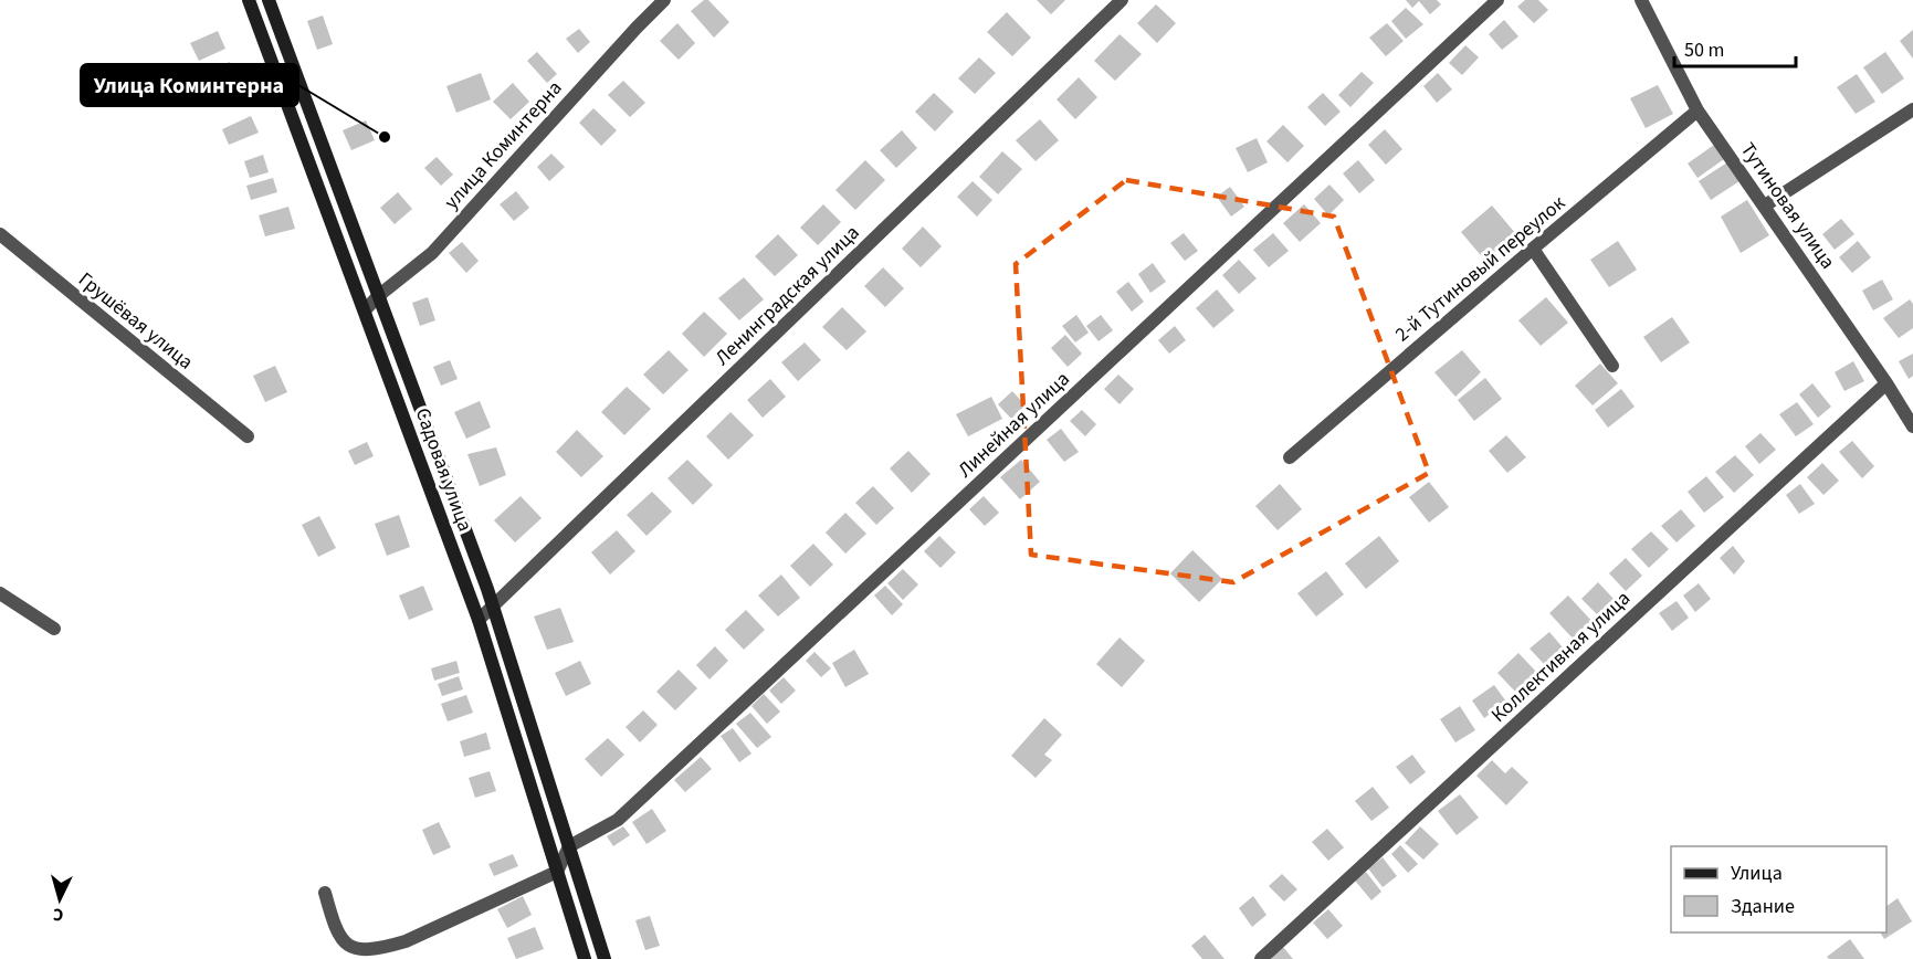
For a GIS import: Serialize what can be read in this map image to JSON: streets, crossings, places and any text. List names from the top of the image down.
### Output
{
  "streets": {
    "street": [
      "улица Коминтерна",
      "Тутиновая улица",
      "2-й Тутиновый переулок",
      "Ленинградская улица",
      "Грушёвая улица",
      "Линейная улица",
      "Садовая улица",
      "Коллективная улица"
    ]
  },
  "crossings": [
    ["улица Коминтерна", "Садовая улица"],
    ["Тутиновая улица", "2-й Тутиновый переулок"],
    ["Тутиновая улица", "Коллективная улица"],
    ["Ленинградская улица", "Садовая улица"],
    ["Линейная улица", "Садовая улица"]
  ],
  "places": ["Улица Коминтерна"],
  "legend": ["Улица", "Здание"],
  "scale_bar": "50 m",
  "north": "bottom"
}
